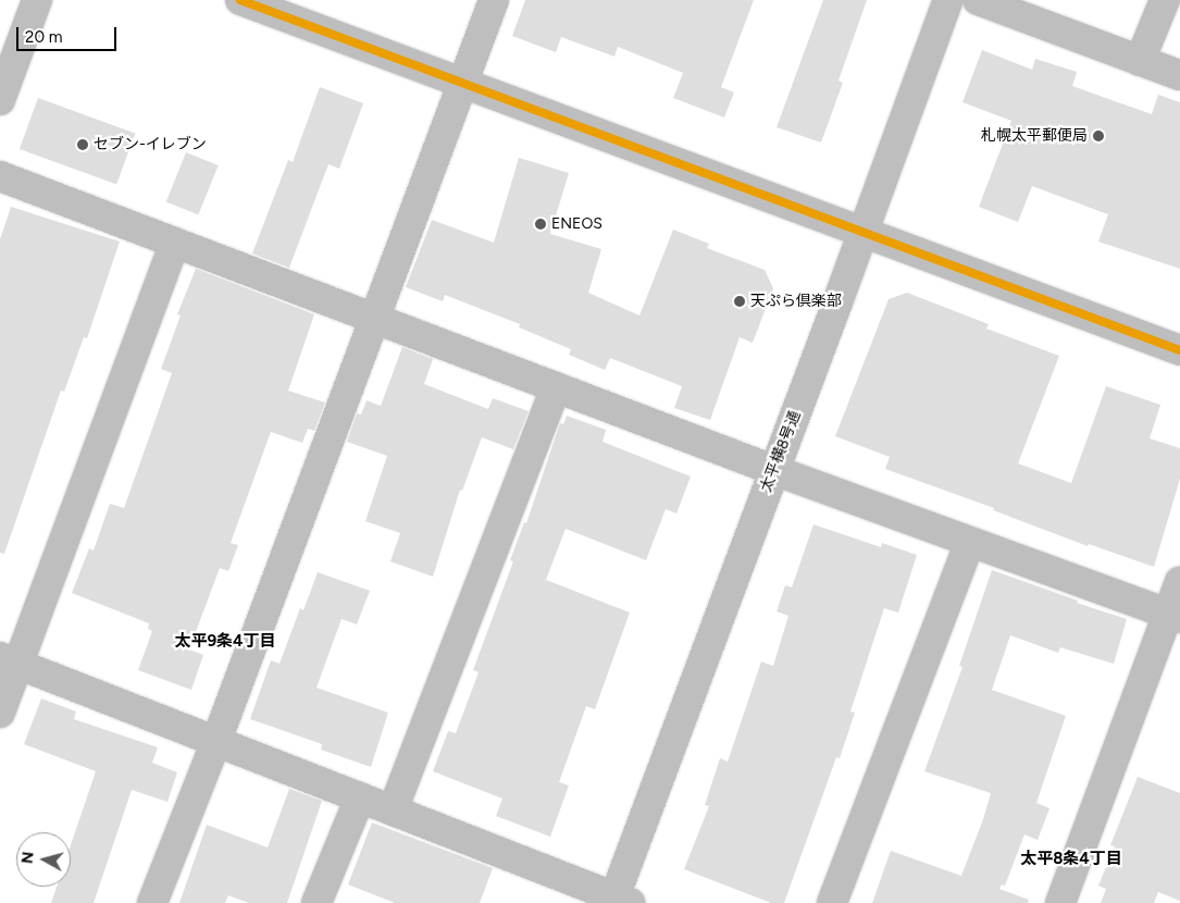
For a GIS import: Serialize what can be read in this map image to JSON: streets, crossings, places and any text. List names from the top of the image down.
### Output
{
  "streets": {
    "street": ["太平横8号通"]
  },
  "districts": ["太平9条4丁目", "太平8条4丁目"],
  "places": [
    "札幌太平郵便局",
    "セブン-イレブン",
    "ENEOS",
    "天ぷら倶楽部"
  ],
  "scale_bar": "20 m",
  "north": "left"
}
